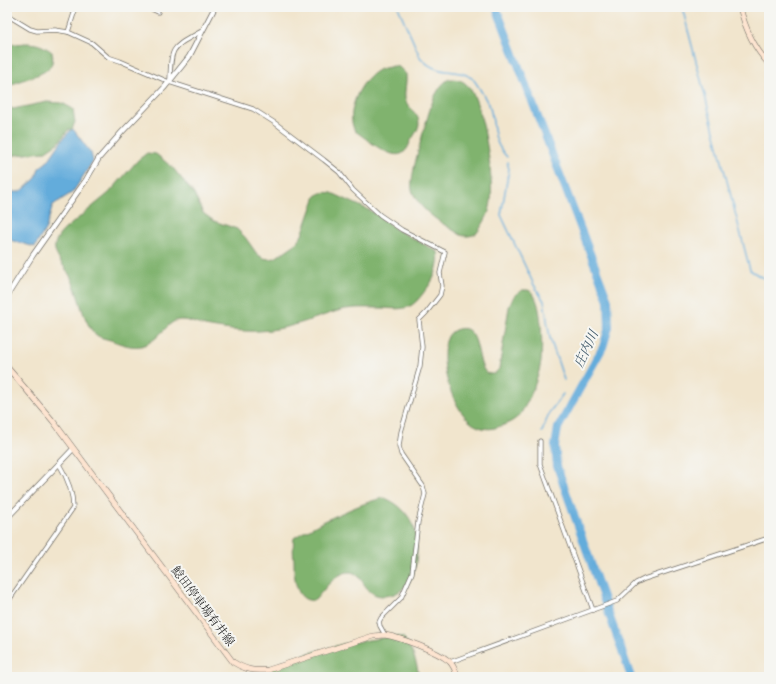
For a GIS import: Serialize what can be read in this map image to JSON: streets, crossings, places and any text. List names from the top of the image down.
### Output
{
  "streets": {
    "main road": ["鯰田停車場有井線"]
  },
  "water": ["庄内川"]
}
